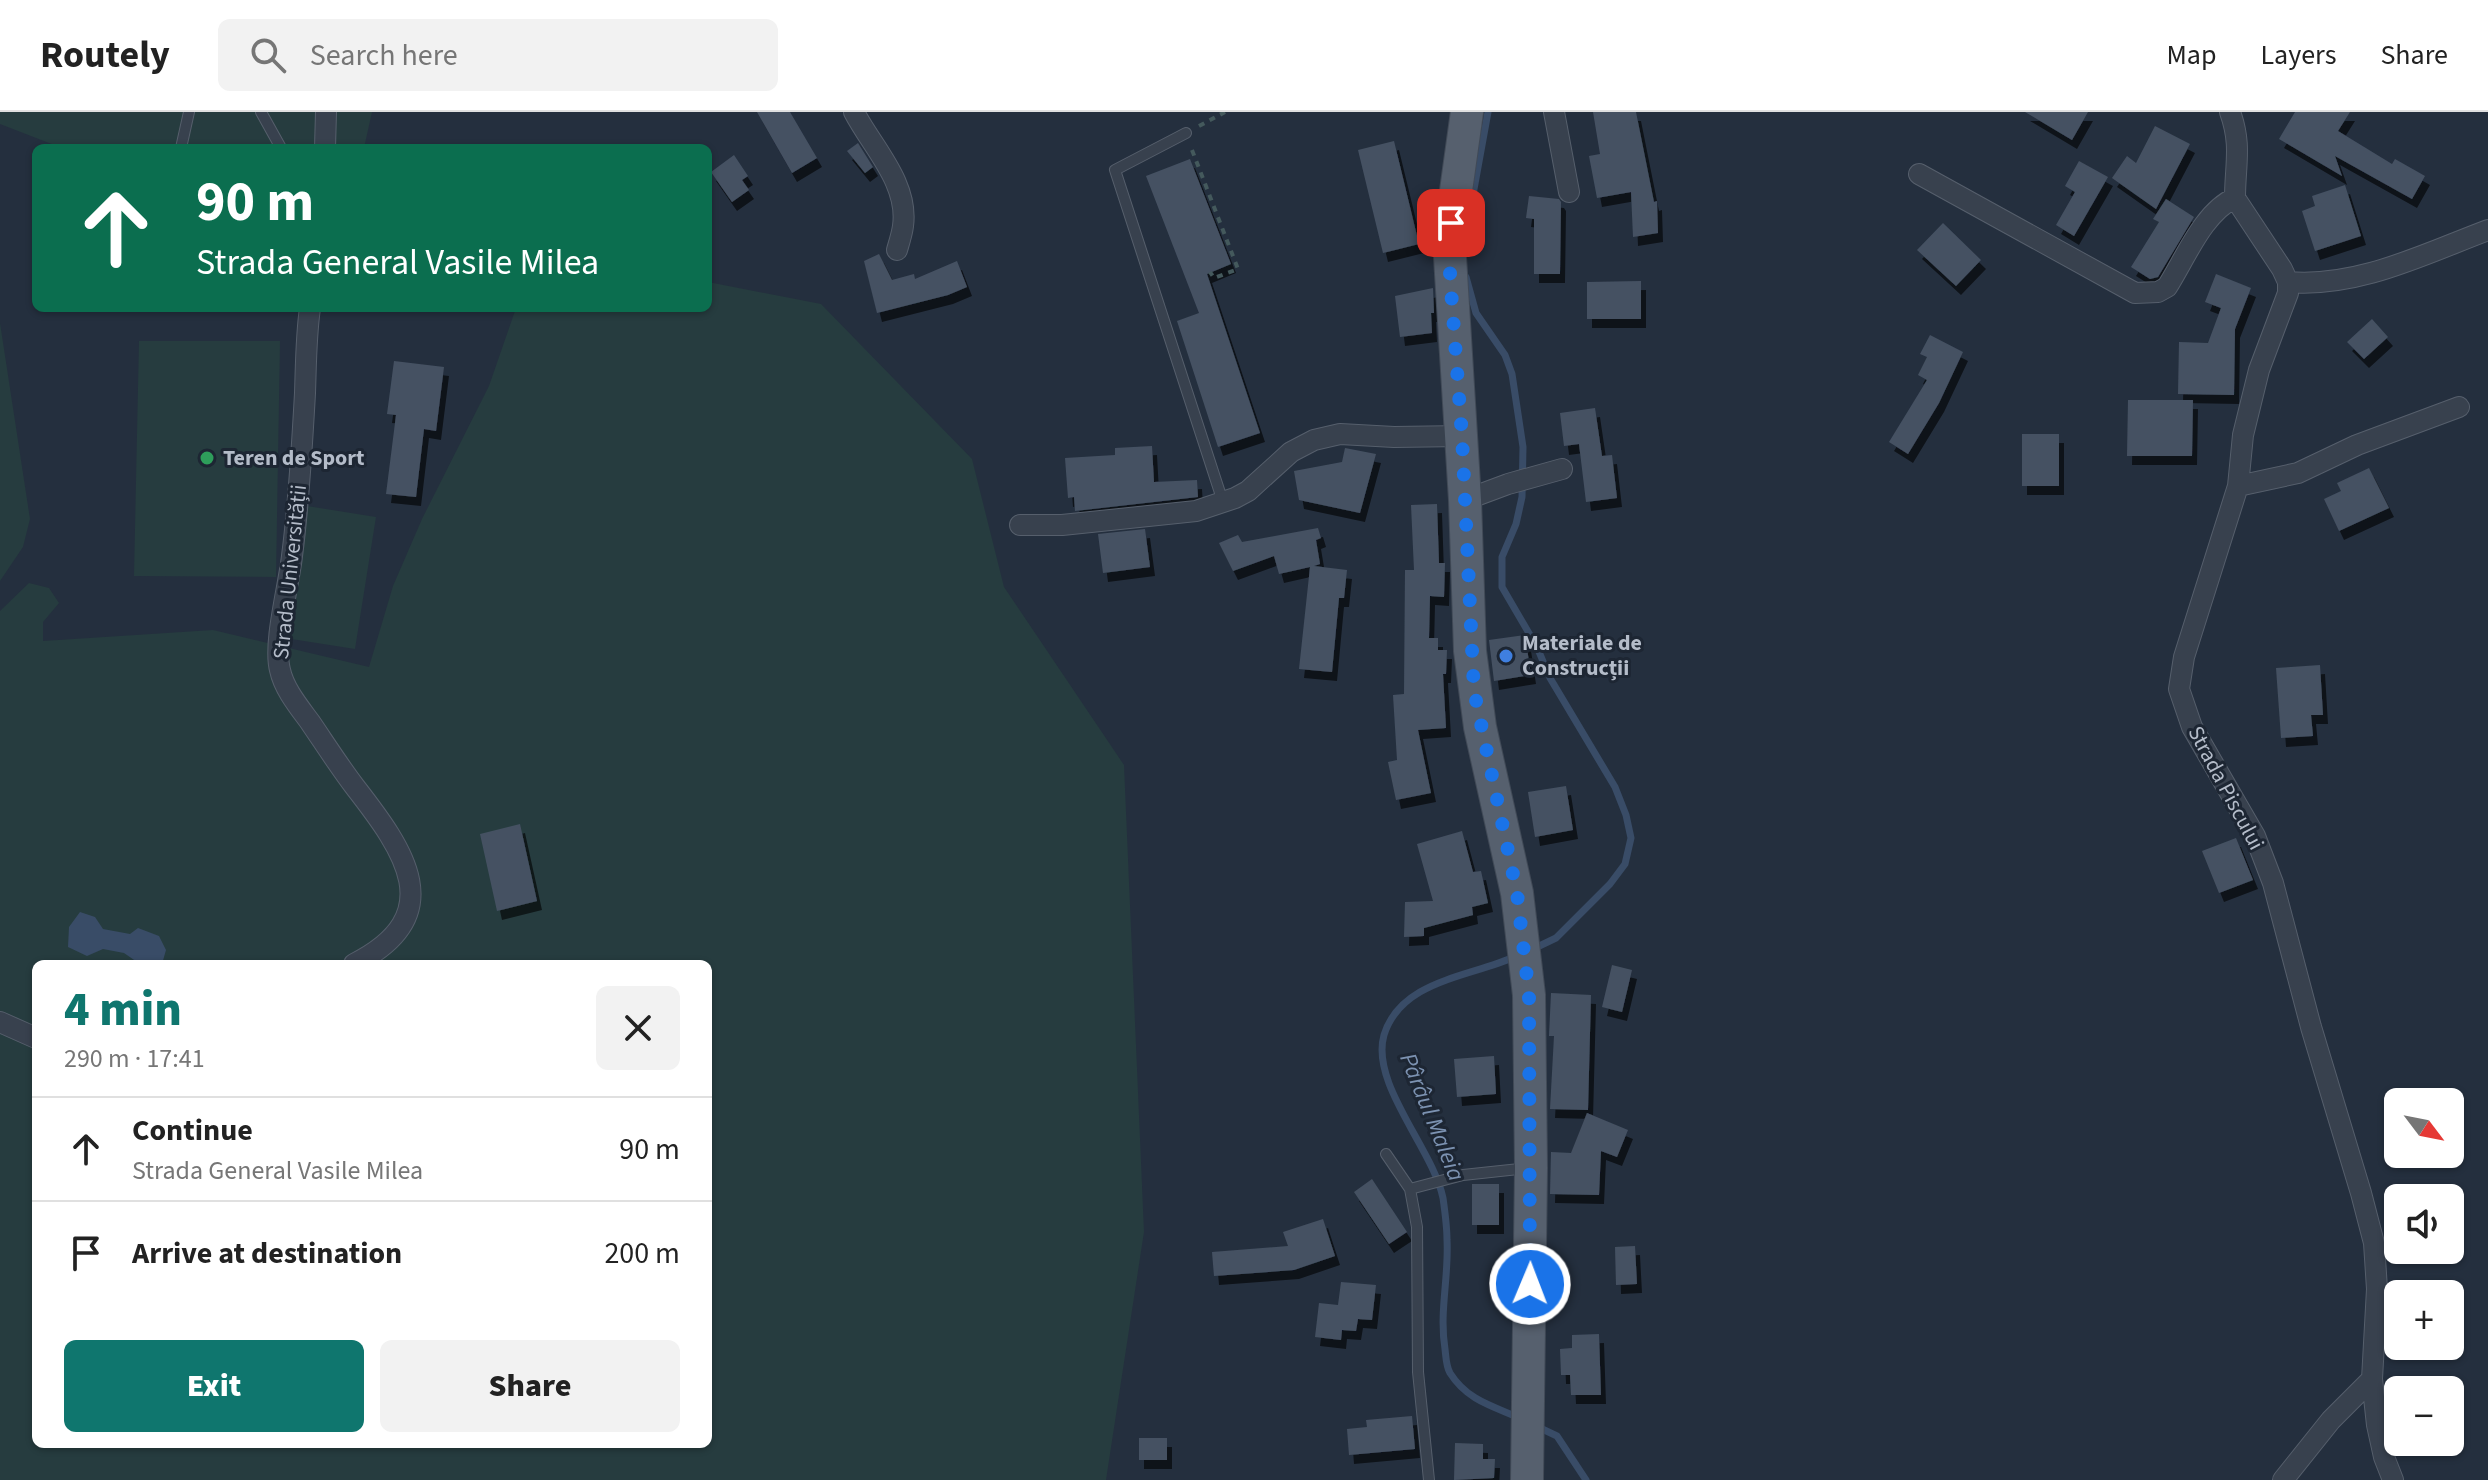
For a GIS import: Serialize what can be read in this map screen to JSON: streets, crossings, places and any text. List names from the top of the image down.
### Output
{
  "streets": {
    "street": ["Strada Universității", "Strada Piscului"]
  },
  "water": ["Pârâul Maleia"],
  "places": ["Teren de Sport", "Materiale de Construcții"],
  "north": "bottom right",
  "page": {
    "header": "Routely",
    "search": "Search here",
    "nav": ["Map", "Layers", "Share"],
    "turn": ["90 m", "Strada General Vasile Milea"],
    "heading": ["4 min", "290 m · 17:41"],
    "map_buttons": ["+", "−"],
    "list": [
      {
        "name": "Continue",
        "note": "Strada General Vasile Milea",
        "value": "90 m"
      },
      {
        "name": "Arrive at destination",
        "value": "200 m"
      }
    ],
    "buttons": ["Exit", "Share"]
  }
}
